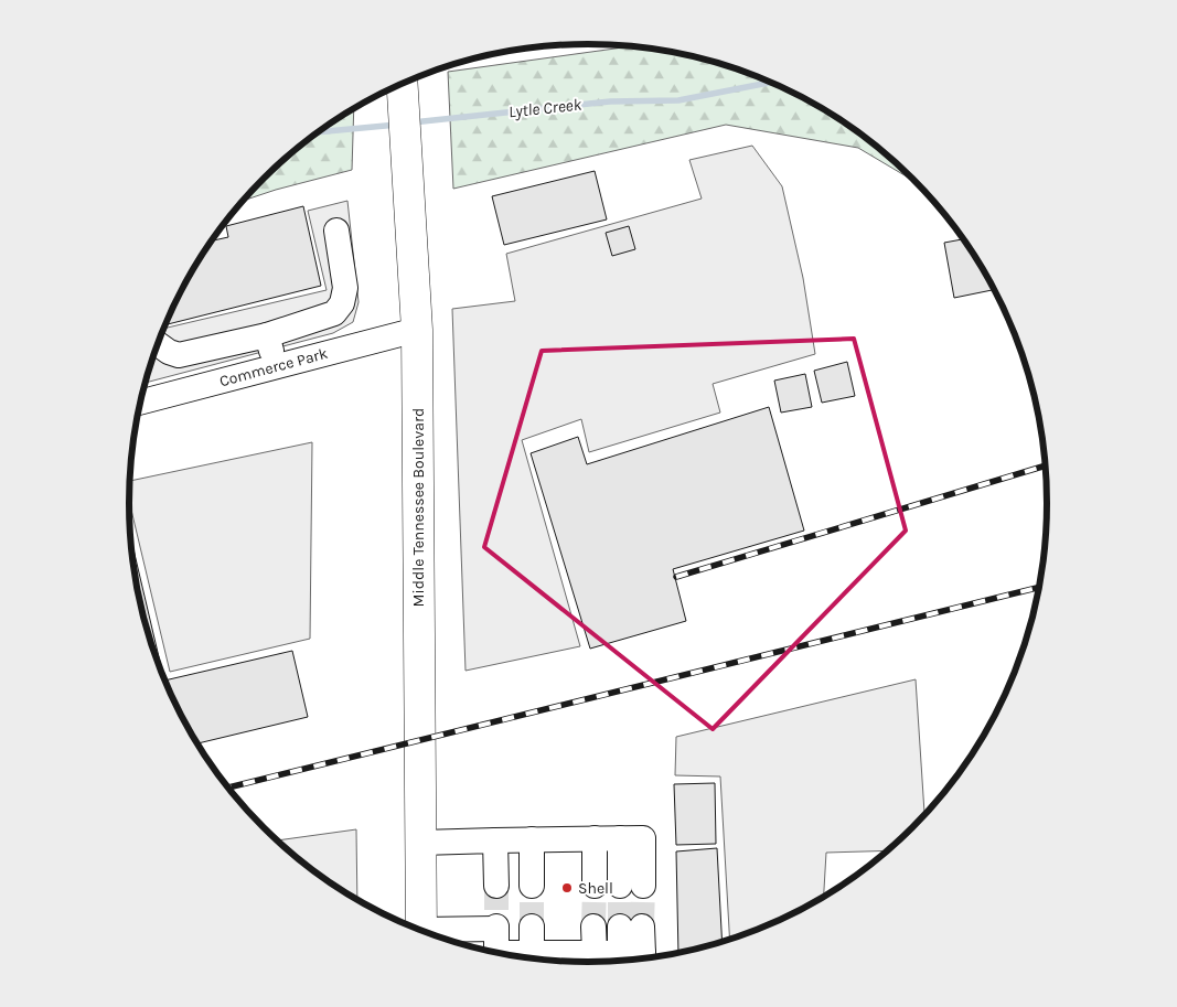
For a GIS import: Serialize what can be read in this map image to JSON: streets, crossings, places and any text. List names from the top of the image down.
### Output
{
  "streets": {
    "main road": ["Middle Tennessee Boulevard"],
    "street": ["Commerce Park"]
  },
  "crossings": [
    ["Commerce Park", "Middle Tennessee Boulevard"]
  ],
  "water": ["Lytle Creek"],
  "places": ["Shell"]
}
